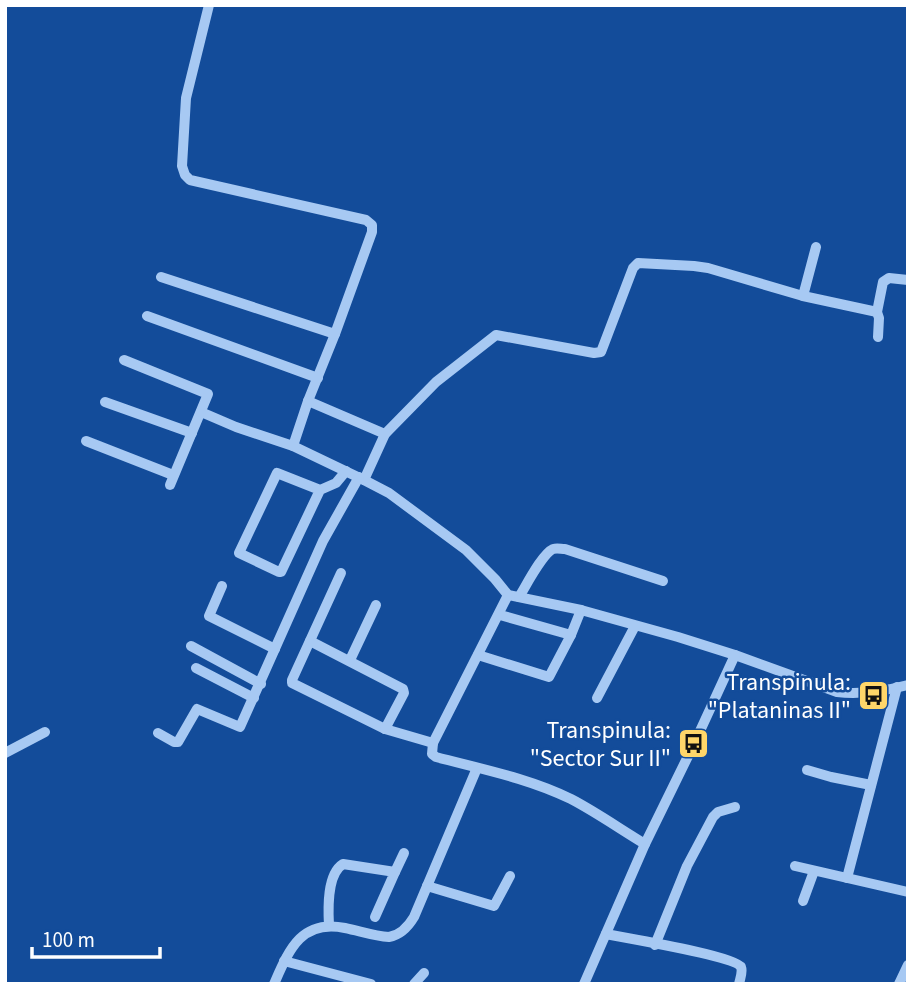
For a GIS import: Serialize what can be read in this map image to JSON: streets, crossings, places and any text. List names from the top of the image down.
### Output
{
  "places": {
    "bus stop": ["Transpinula: \"Plataninas II\"", "Transpinula: \"Sector Sur II\""]
  },
  "scale_bar": "100 m"
}
